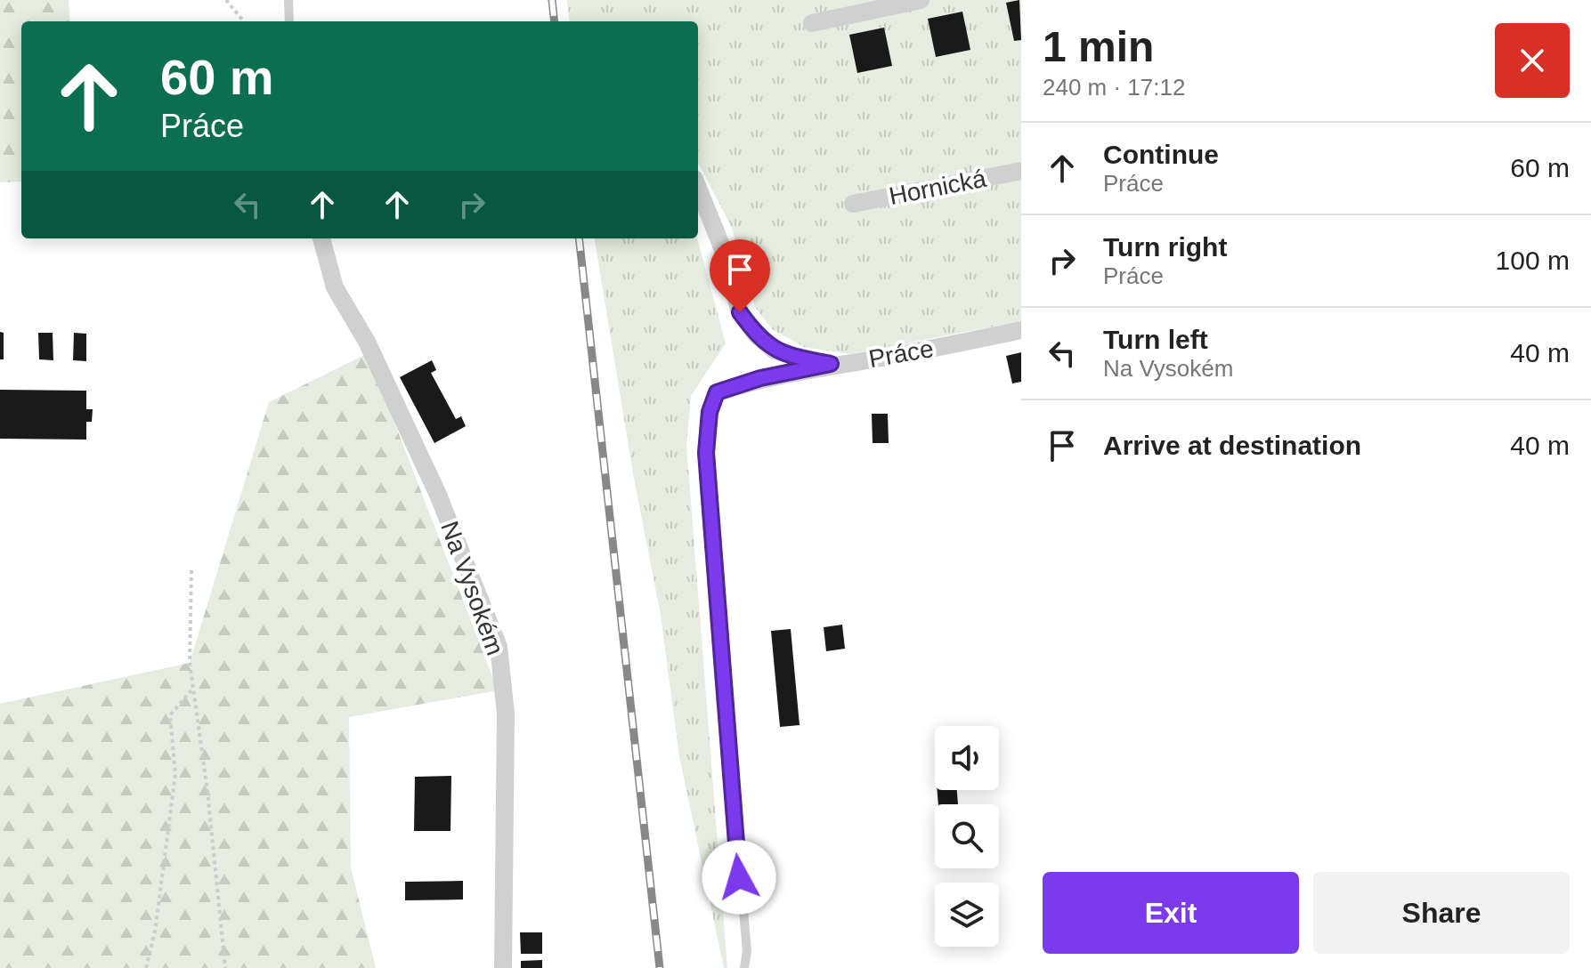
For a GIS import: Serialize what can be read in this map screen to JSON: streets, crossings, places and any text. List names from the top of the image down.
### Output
{
  "streets": {
    "street": ["Hornická", "Práce", "Na Vysokém"]
  },
  "page": {
    "heading": ["1 min", "240 m · 17:12"],
    "turn": ["60 m", "Práce"],
    "list": [
      {
        "name": "Continue",
        "note": "Práce",
        "value": "60 m"
      },
      {
        "name": "Turn right",
        "note": "Práce",
        "value": "100 m"
      },
      {
        "name": "Turn left",
        "note": "Na Vysokém",
        "value": "40 m"
      },
      {
        "name": "Arrive at destination",
        "value": "40 m"
      }
    ],
    "buttons": ["Exit", "Share"]
  }
}
